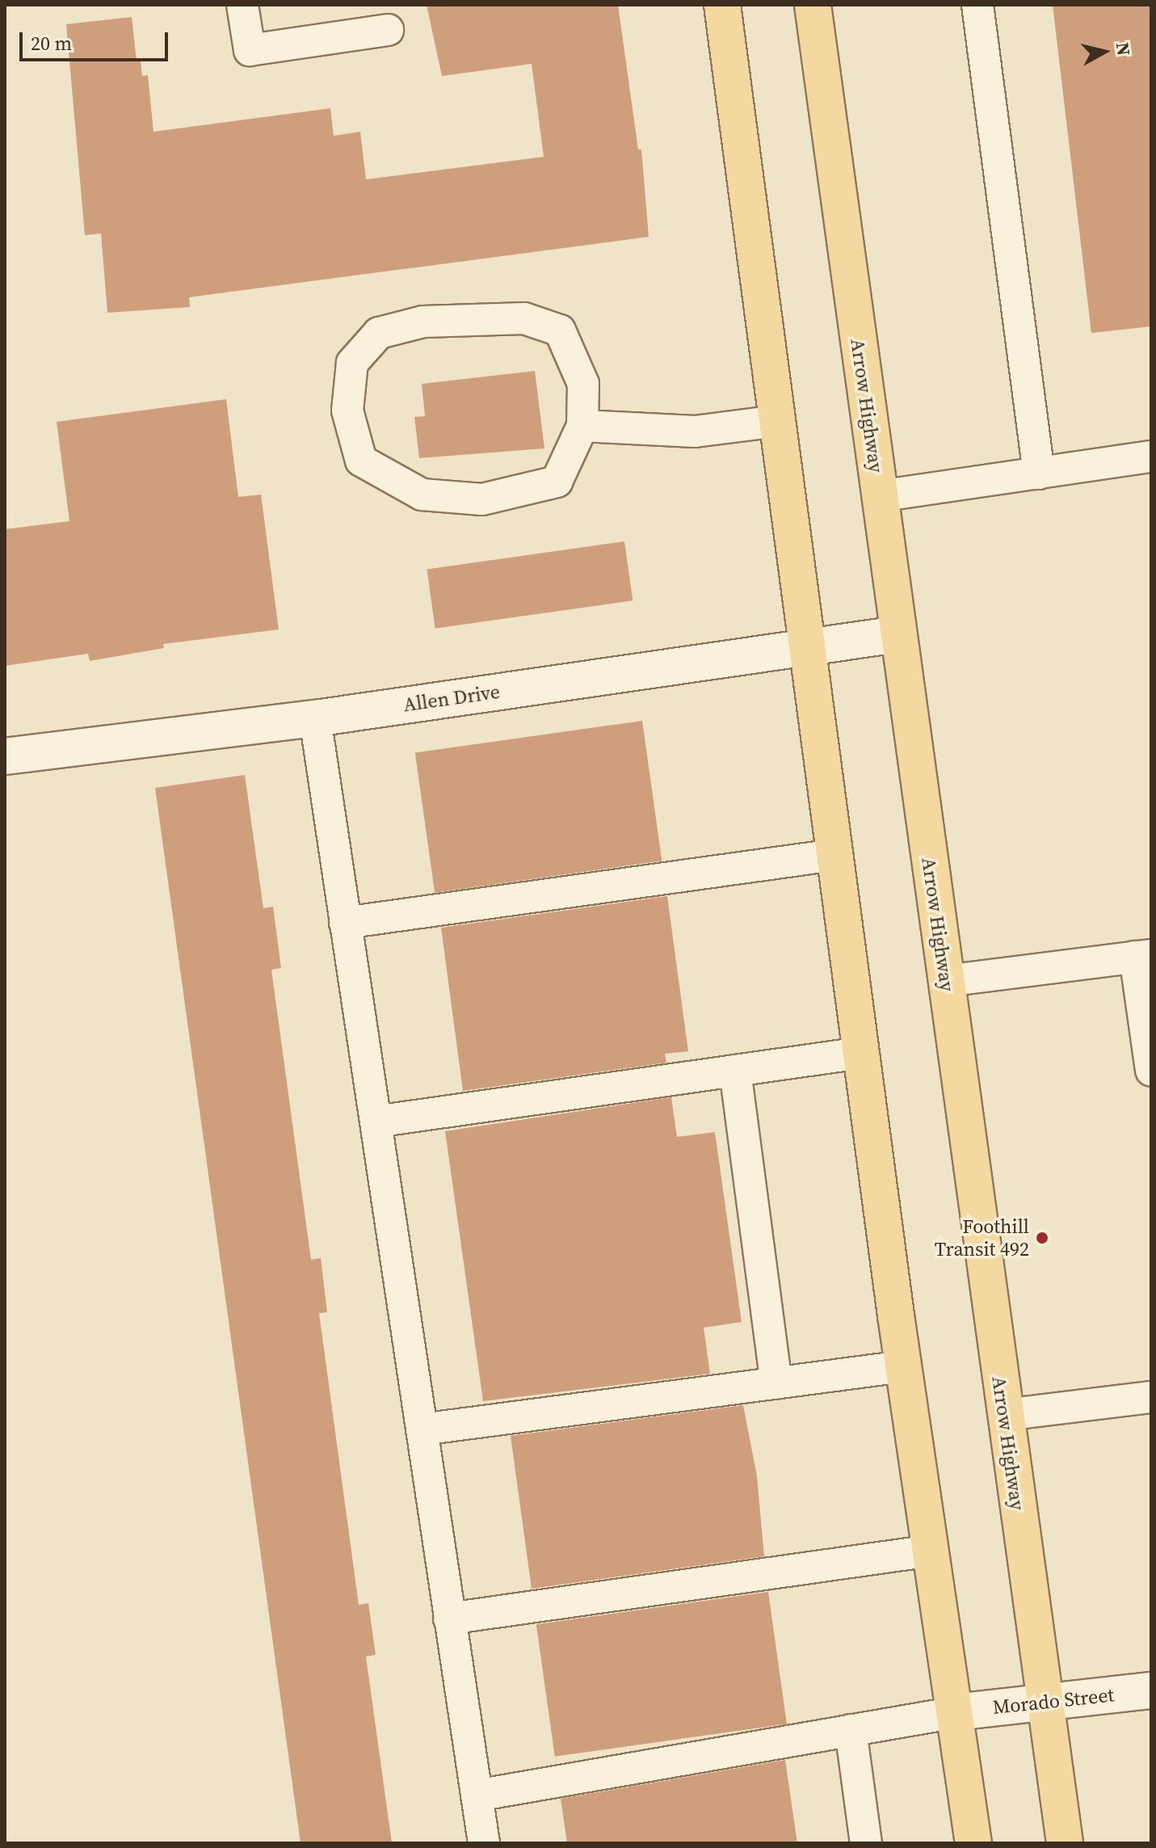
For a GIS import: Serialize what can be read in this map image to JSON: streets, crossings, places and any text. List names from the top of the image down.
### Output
{
  "streets": {
    "main road": ["Arrow Highway"],
    "street": ["Allen Drive", "Morado Street"]
  },
  "crossings": [
    ["Arrow Highway", "Allen Drive"],
    ["Arrow Highway", "Morado Street"]
  ],
  "places": ["Foothill Transit 492"],
  "scale_bar": "20 m",
  "north": "right"
}
